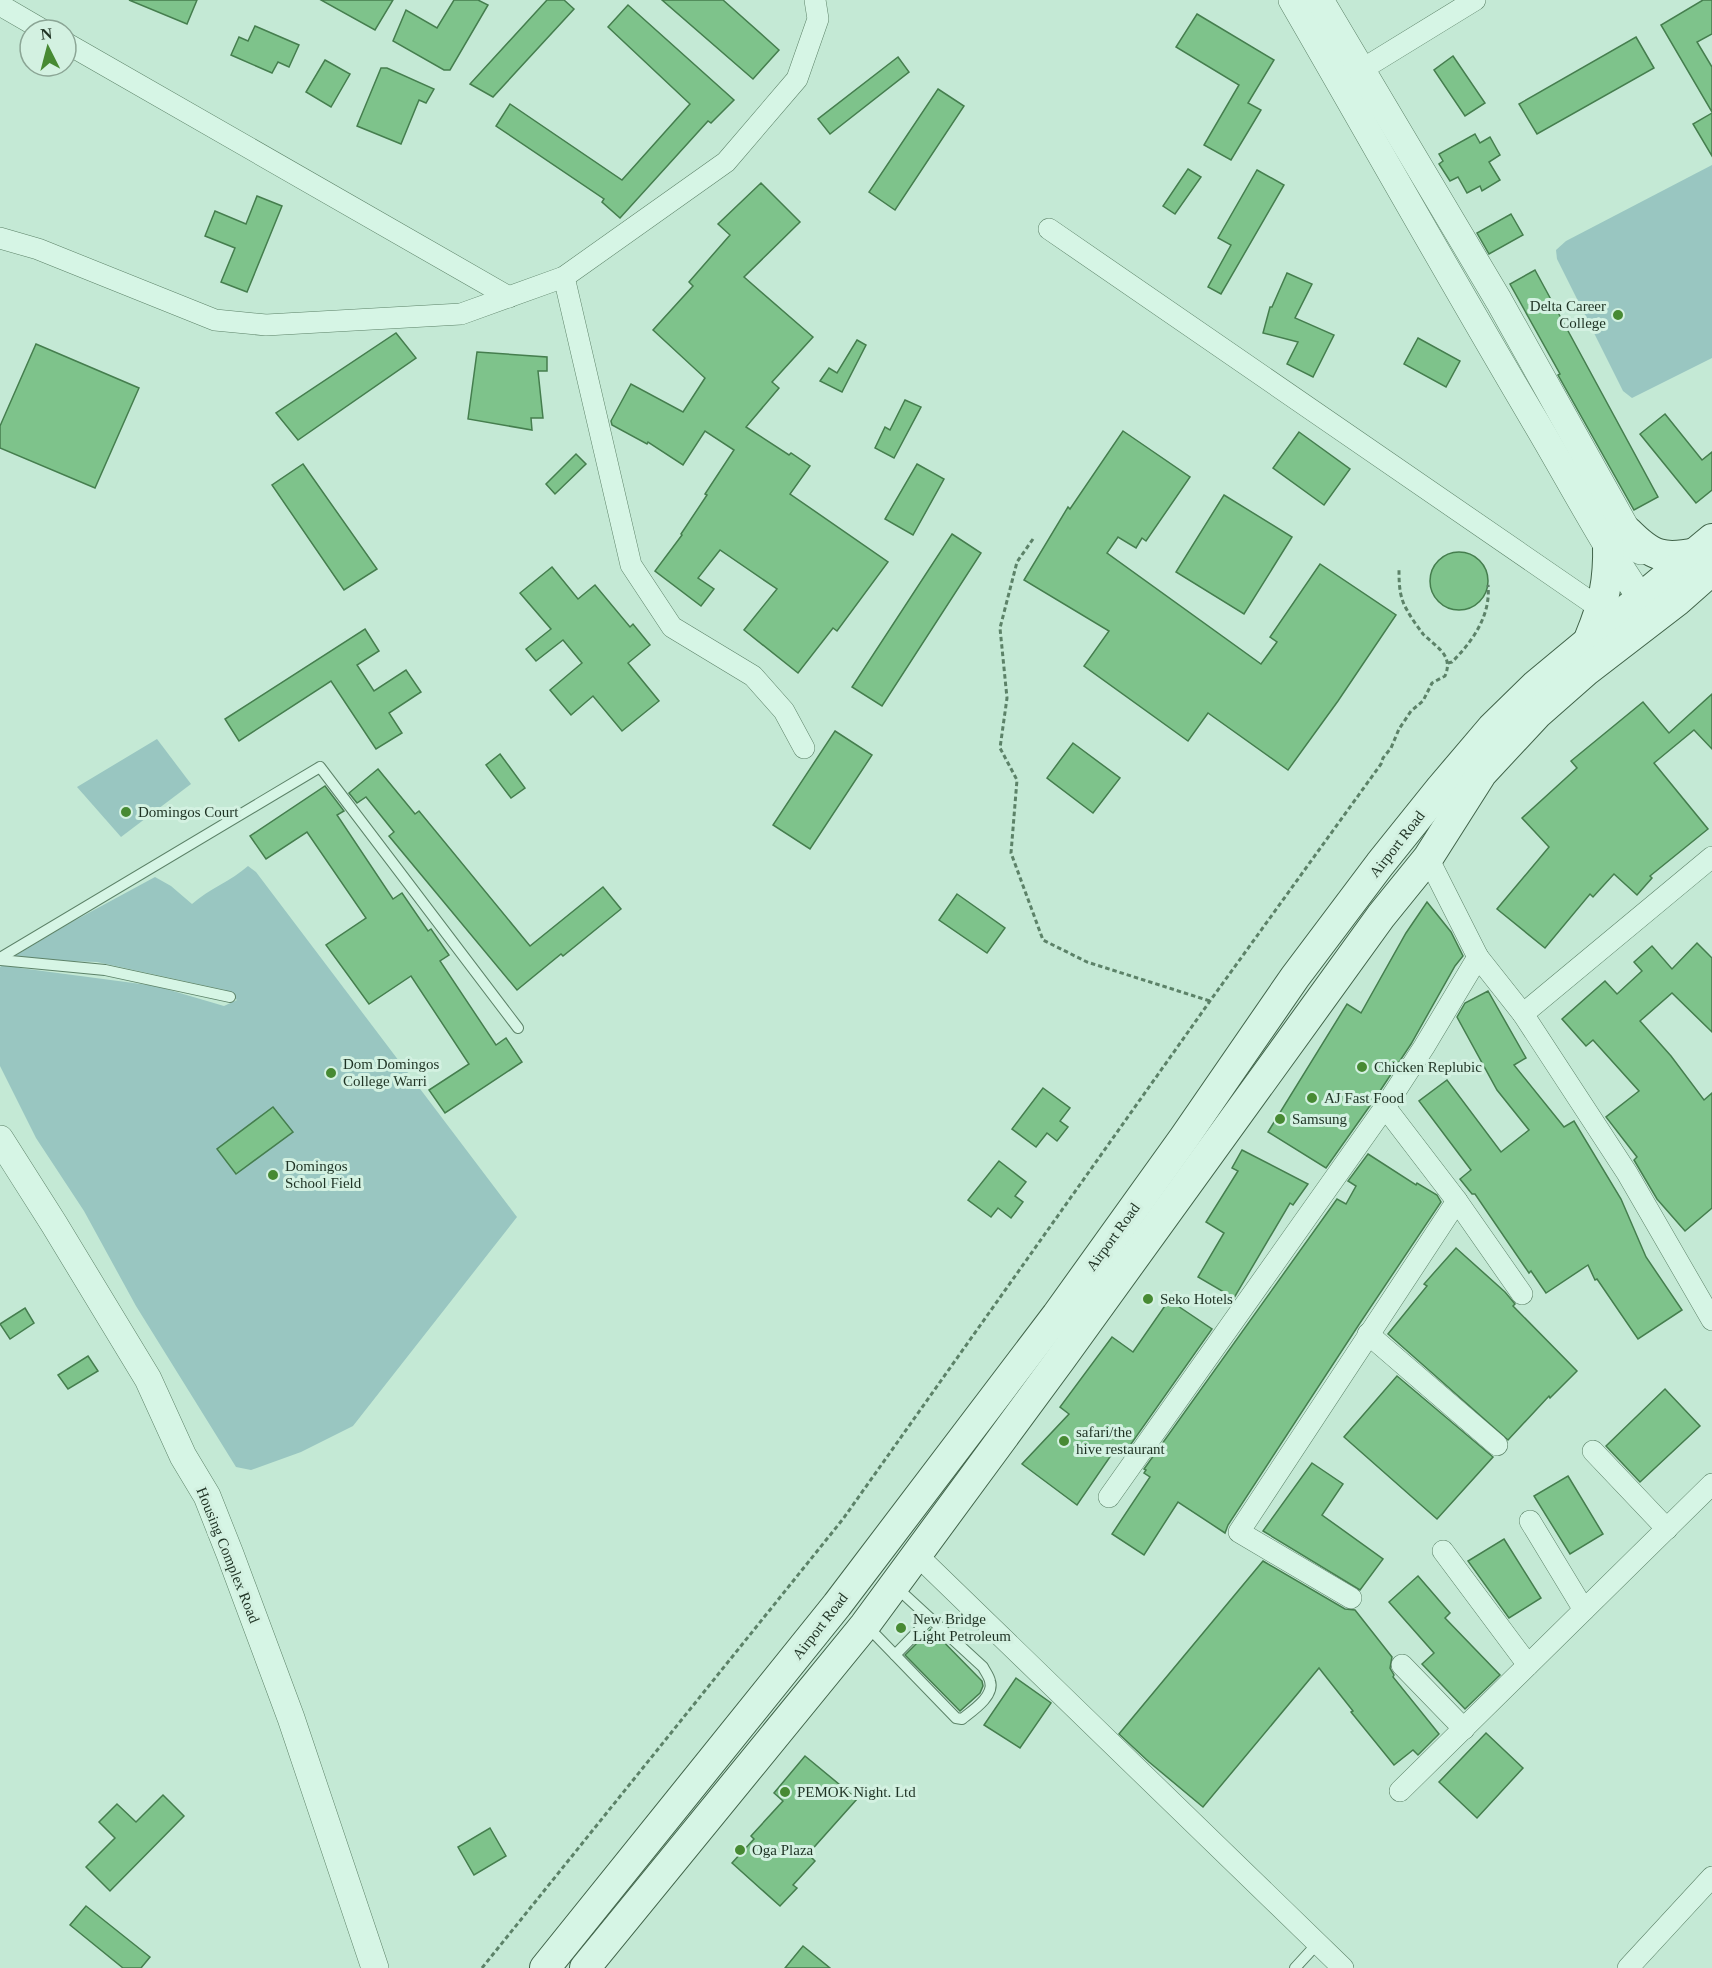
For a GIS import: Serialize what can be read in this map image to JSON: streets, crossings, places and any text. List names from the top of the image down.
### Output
{
  "streets": {
    "main road": ["Airport Road"],
    "street": ["Housing Complex Road"]
  },
  "places": [
    "Delta Career College",
    "Domingos Court",
    "Chicken Replubic",
    "Dom Domingos College Warri",
    "AJ Fast Food",
    "Samsung",
    "Domingos School Field",
    "Seko Hotels",
    "safari/the hive restaurant",
    "New Bridge Light Petroleum",
    "PEMOK Night. Ltd",
    "Oga Plaza"
  ],
  "north": "top"
}
